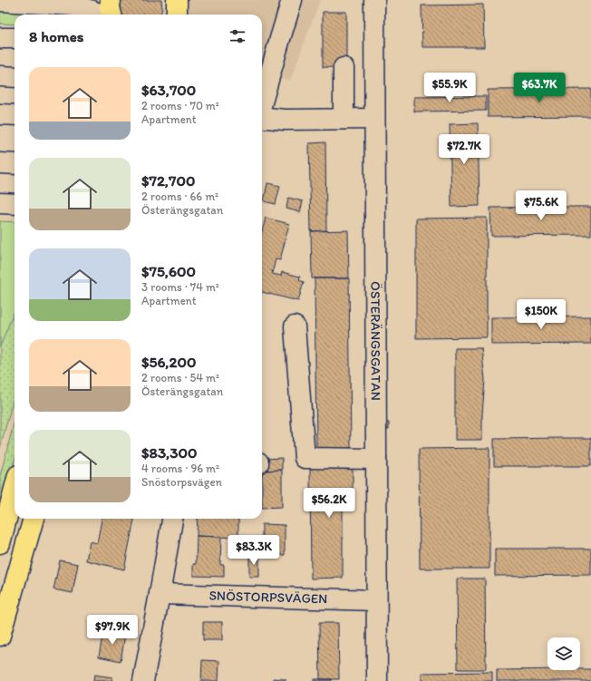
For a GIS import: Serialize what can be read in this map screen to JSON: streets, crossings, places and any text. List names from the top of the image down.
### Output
{
  "streets": {
    "street": ["ÖSTERÄNGSGATAN", "SNÖSTORPSVÄGEN"]
  },
  "crossings": [
    ["ÖSTERÄNGSGATAN", "SNÖSTORPSVÄGEN"]
  ],
  "page": {
    "heading": "8 homes",
    "list": [
      {
        "name": "$63,700",
        "note": "2 rooms · 70 m² · Apartment"
      },
      {
        "name": "$72,700",
        "note": "2 rooms · 66 m² · Österängsgatan"
      },
      {
        "name": "$75,600",
        "note": "3 rooms · 74 m² · Apartment"
      },
      {
        "name": "$56,200",
        "note": "2 rooms · 54 m² · Österängsgatan"
      },
      {
        "name": "$83,300",
        "note": "4 rooms · 96 m² · Snöstorpsvägen"
      }
    ],
    "price": [
      "$55.9K",
      "$63.7K",
      "$72.7K",
      "$75.6K",
      "$150K",
      "$56.2K",
      "$83.3K",
      "$97.9K"
    ]
  }
}
